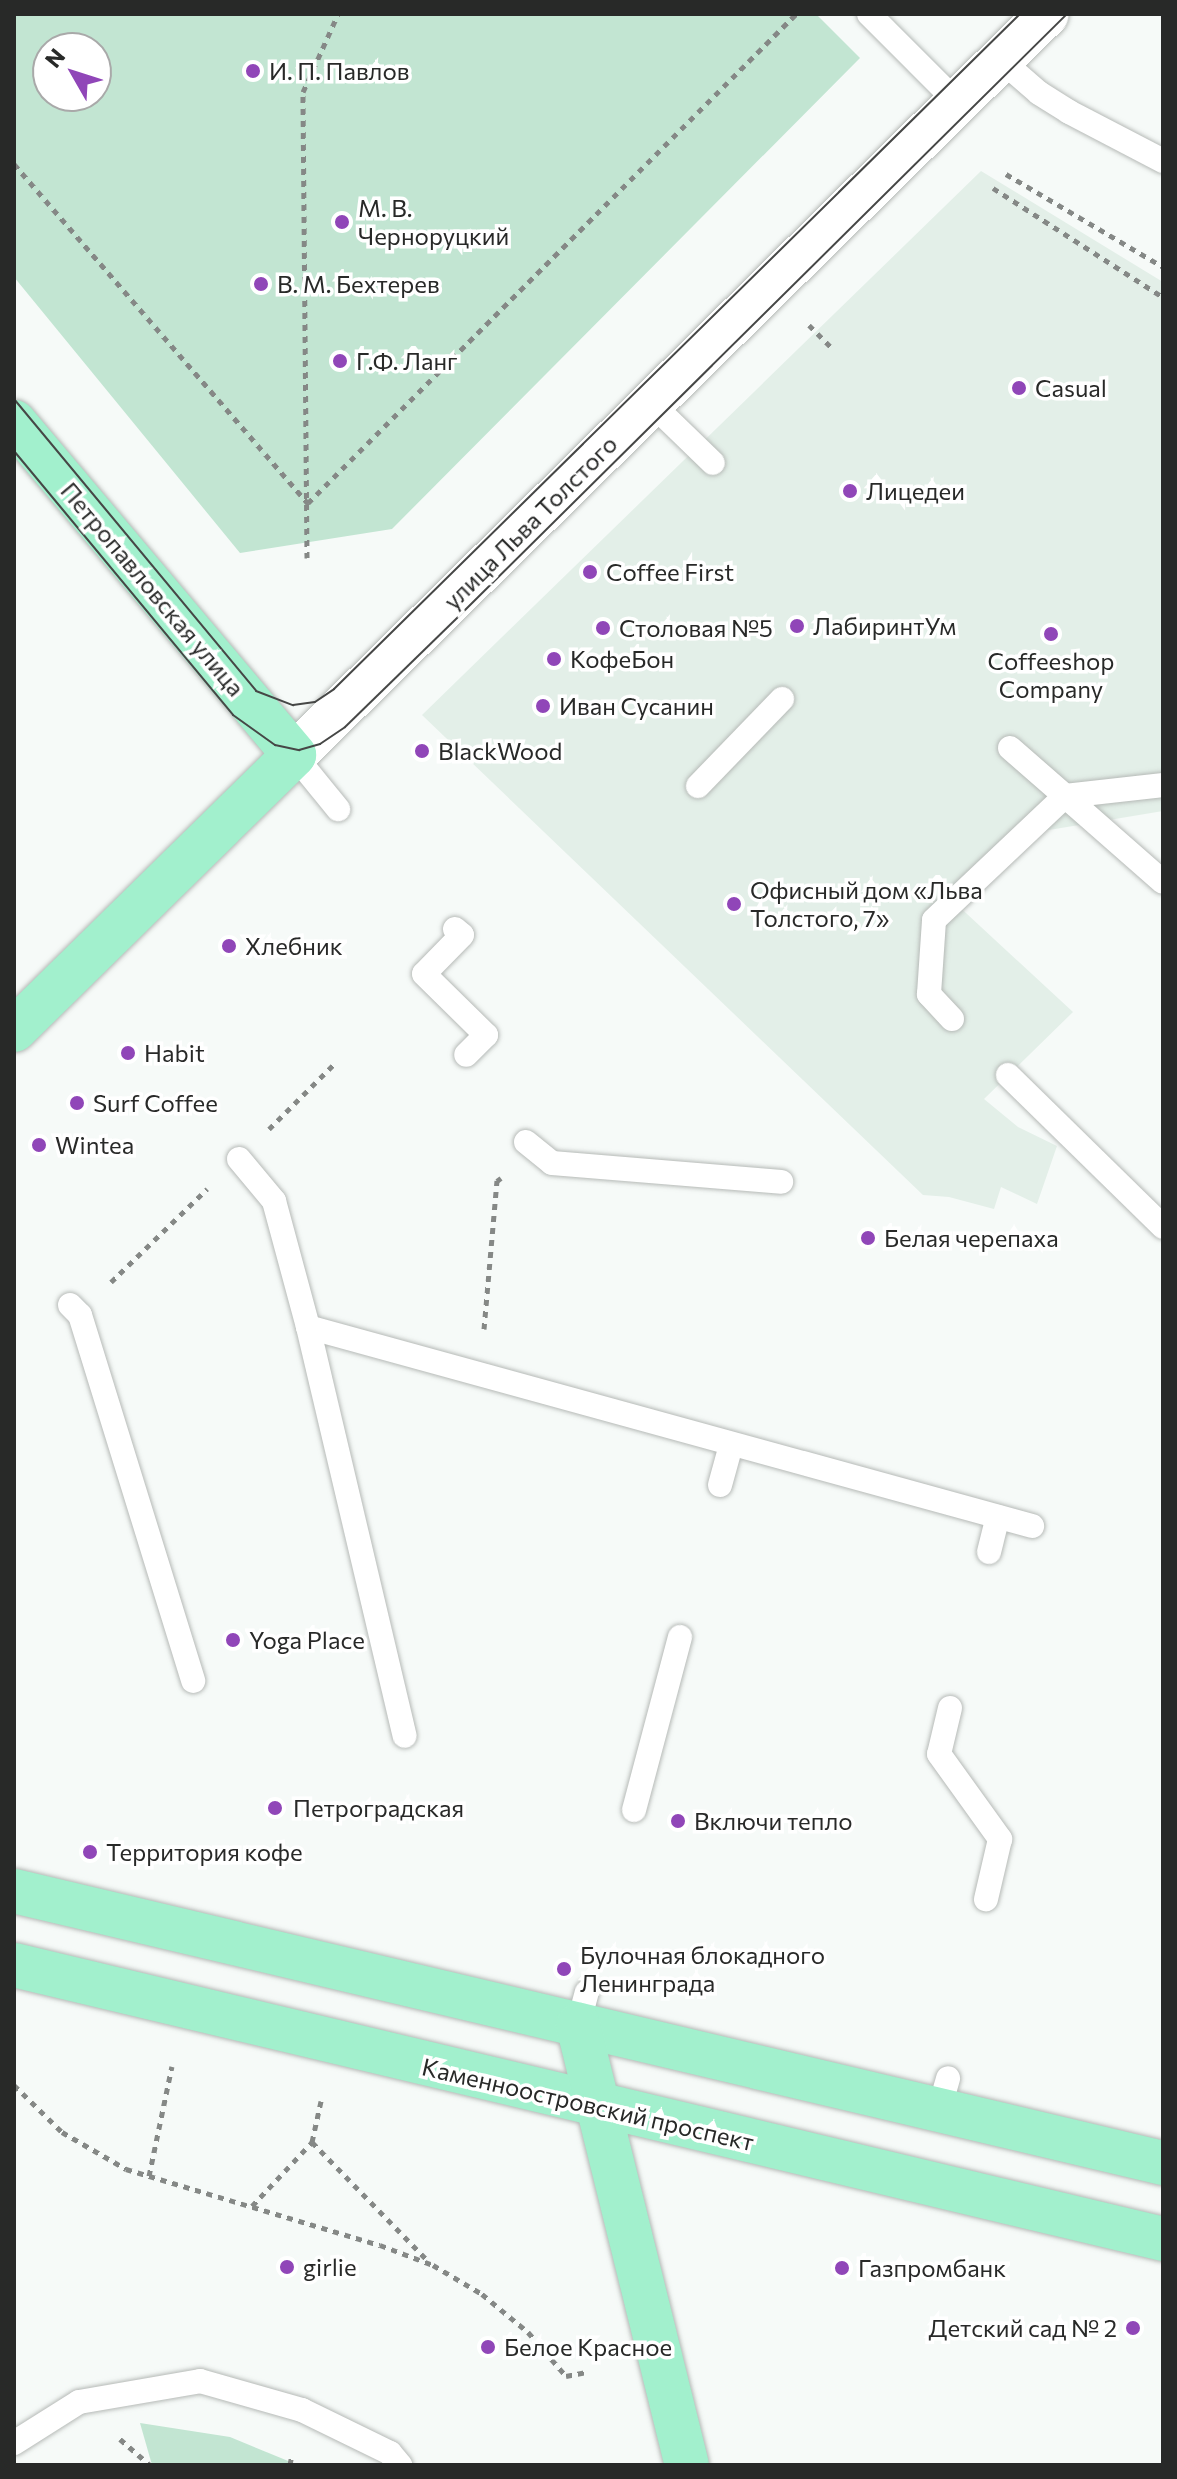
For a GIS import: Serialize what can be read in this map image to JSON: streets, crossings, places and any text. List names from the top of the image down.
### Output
{
  "streets": {
    "main road": ["улица Льва Толстого", "Петропавловская улица", "Каменноостровский проспект"]
  },
  "crossings": [
    ["улица Льва Толстого", "Петропавловская улица"]
  ],
  "places": [
    "И. П. Павлов",
    "М. В. Черноруцкий",
    "В. М. Бехтерев",
    "Г.Ф. Ланг",
    "Casual",
    "Лицедеи",
    "Coffee First",
    "ЛабиринтУм",
    "Столовая №5",
    "Coffeeshop Company",
    "КофеБон",
    "Иван Сусанин",
    "BlackWood",
    "Офисный дом «Льва Толстого, 7»",
    "Хлебник",
    "Habit",
    "Surf Coffee",
    "Wintea",
    "Белая черепаха",
    "Yoga Place",
    "Петроградская",
    "Включи тепло",
    "Территория кофе",
    "Булочная блокадного Ленинграда",
    "girlie",
    "Газпромбанк",
    "Детский сад № 2",
    "Белое Красное"
  ],
  "north": "top left"
}
